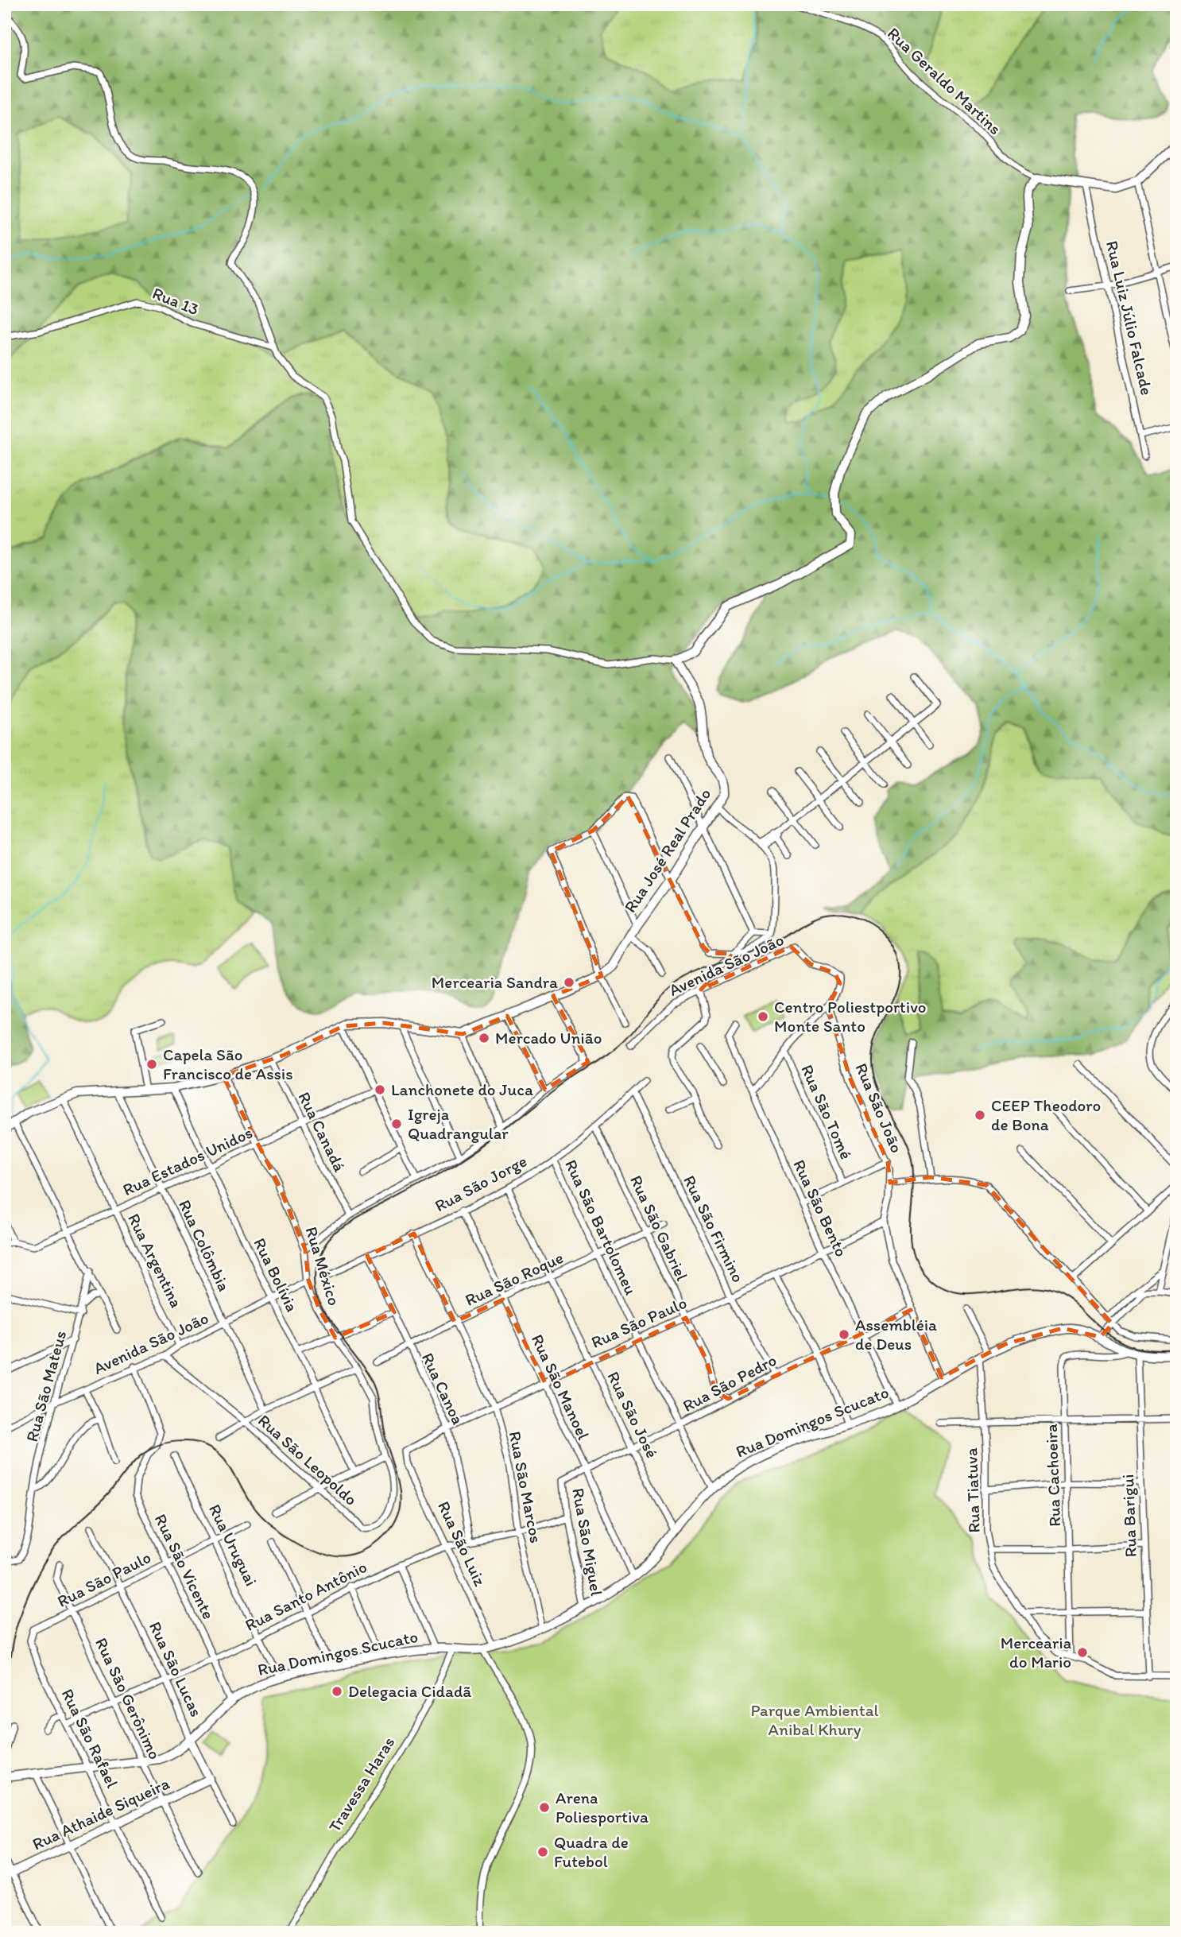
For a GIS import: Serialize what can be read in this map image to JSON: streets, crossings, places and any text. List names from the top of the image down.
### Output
{
  "streets": {
    "street": [
      "Rua Geraldo Martins",
      "Rua 13",
      "Rua Luiz Júlio Falcade",
      "Rua José Real Prado",
      "Avenida São João",
      "Rua São João",
      "Rua São Tomé",
      "Rua Canadá",
      "Rua Estados Unidos",
      "Rua São Jorge",
      "Rua São Bento",
      "Rua São Bartolomeu",
      "Rua São Gabriel",
      "Rua São Firmino",
      "Rua Colômbia",
      "Rua Argentina",
      "Rua México",
      "Rua Bolívia",
      "Rua São Roque",
      "Rua São Paulo",
      "Rua São Pedro",
      "Rua São Mateus",
      "Rua São Manoel",
      "Rua Canoa",
      "Rua São José",
      "Rua Domingos Scucato",
      "Rua São Leopoldo",
      "Rua Cachoeira",
      "Rua São Marcos",
      "Rua Tiatuva",
      "Rua Barigui",
      "Rua São Miguel",
      "Rua São Luiz",
      "Rua Uruguai",
      "Rua São Vicente",
      "Rua Santo Antônio",
      "Rua São Lucas",
      "Rua São Gerônimo",
      "Rua São Rafael",
      "Travessa Haras",
      "Rua Athaide Siqueira"
    ]
  },
  "crossings": [
    ["Avenida São João", "Rua São João"],
    ["Avenida São João", "Rua Colômbia"],
    ["Avenida São João", "Rua Argentina"],
    ["Avenida São João", "Rua México"],
    ["Avenida São João", "Rua Bolívia"],
    ["Avenida São João", "Rua São Mateus"],
    ["Avenida São João", "Rua São Leopoldo"],
    ["Avenida São João", "Rua São Vicente"],
    ["Rua São João", "Rua São Paulo"],
    ["Rua São João", "Rua São Pedro"],
    ["Rua São João", "Rua Domingos Scucato"],
    ["Rua Canadá", "Rua Estados Unidos"],
    ["Rua Estados Unidos", "Rua Colômbia"],
    ["Rua Estados Unidos", "Rua Argentina"],
    ["Rua Estados Unidos", "Rua México"],
    ["Rua Estados Unidos", "Rua Bolívia"],
    ["Rua São Jorge", "Rua São Bartolomeu"],
    ["Rua São Jorge", "Rua São Gabriel"],
    ["Rua São Jorge", "Rua São Firmino"],
    ["Rua São Jorge", "Rua São Manoel"],
    ["Rua São Jorge", "Rua Canoa"],
    ["Rua São Jorge", "Rua São José"],
    ["Rua São Jorge", "Rua São Marcos"],
    ["Rua São Bento", "Rua São Paulo"],
    ["Rua São Bento", "Rua São Pedro"],
    ["Rua São Bento", "Rua Domingos Scucato"],
    ["Rua São Bartolomeu", "Rua São Roque"],
    ["Rua São Bartolomeu", "Rua São Paulo"],
    ["Rua São Bartolomeu", "Rua São Pedro"],
    ["Rua São Bartolomeu", "Rua Domingos Scucato"],
    ["Rua São Gabriel", "Rua São Roque"],
    ["Rua São Gabriel", "Rua São Paulo"],
    ["Rua São Gabriel", "Rua São Pedro"],
    ["Rua São Firmino", "Rua São Paulo"],
    ["Rua São Firmino", "Rua São Pedro"],
    ["Rua México", "Rua São Leopoldo"],
    ["Rua São Roque", "Rua São Manoel"],
    ["Rua São Roque", "Rua Canoa"],
    ["Rua São Roque", "Rua São José"],
    ["Rua São Roque", "Rua São Marcos"],
    ["Rua São Paulo", "Rua São Manoel"],
    ["Rua São Paulo", "Rua Canoa"],
    ["Rua São Paulo", "Rua São José"],
    ["Rua São Paulo", "Rua São Marcos"],
    ["Rua São Paulo", "Rua São Luiz"],
    ["Rua São Paulo", "Rua Uruguai"],
    ["Rua São Paulo", "Rua São Vicente"],
    ["Rua São Paulo", "Rua São Lucas"],
    ["Rua São Paulo", "Rua São Gerônimo"],
    ["Rua São Paulo", "Rua São Rafael"],
    ["Rua São Pedro", "Rua São Manoel"],
    ["Rua São Pedro", "Rua São José"],
    ["Rua São Pedro", "Rua São Miguel"],
    ["Rua São Manoel", "Rua Domingos Scucato"],
    ["Rua Canoa", "Rua Santo Antônio"],
    ["Rua São José", "Rua Domingos Scucato"],
    ["Rua Domingos Scucato", "Rua Cachoeira"],
    ["Rua Domingos Scucato", "Rua São Marcos"],
    ["Rua Domingos Scucato", "Rua Tiatuva"],
    ["Rua Domingos Scucato", "Rua Barigui"],
    ["Rua Domingos Scucato", "Rua São Miguel"],
    ["Rua Domingos Scucato", "Rua São Luiz"],
    ["Rua Domingos Scucato", "Rua Uruguai"],
    ["Rua Domingos Scucato", "Rua São Vicente"],
    ["Rua Domingos Scucato", "Rua São Lucas"],
    ["Rua Domingos Scucato", "Rua São Gerônimo"],
    ["Rua Domingos Scucato", "Rua São Rafael"],
    ["Rua Domingos Scucato", "Travessa Haras"],
    ["Rua Cachoeira", "Rua Tiatuva"],
    ["Rua São Marcos", "Rua Santo Antônio"],
    ["Rua Tiatuva", "Rua Barigui"],
    ["Rua São Miguel", "Rua Santo Antônio"],
    ["Rua São Luiz", "Rua Santo Antônio"],
    ["Rua Uruguai", "Rua Santo Antônio"],
    ["Rua São Vicente", "Rua Santo Antônio"],
    ["Rua Santo Antônio", "Rua São Lucas"],
    ["Rua Santo Antônio", "Rua São Gerônimo"],
    ["Rua Santo Antônio", "Rua São Rafael"],
    ["Rua São Lucas", "Rua Athaide Siqueira"],
    ["Rua São Gerônimo", "Rua Athaide Siqueira"],
    ["Rua São Rafael", "Rua Athaide Siqueira"]
  ],
  "parks": ["Parque Ambiental Anibal Khury"],
  "places": [
    "Mercearia Sandra",
    "Centro Poliestportivo Monte Santo",
    "Mercado União",
    "Capela São Francisco de Assis",
    "Lanchonete do Juca",
    "CEEP Theodoro de Bona",
    "Igreja Quadrangular",
    "Assembléia de Deus",
    "Mercearia do Mario",
    "Delegacia Cidadã",
    "Arena Poliesportiva",
    "Quadra de Futebol"
  ]
}
